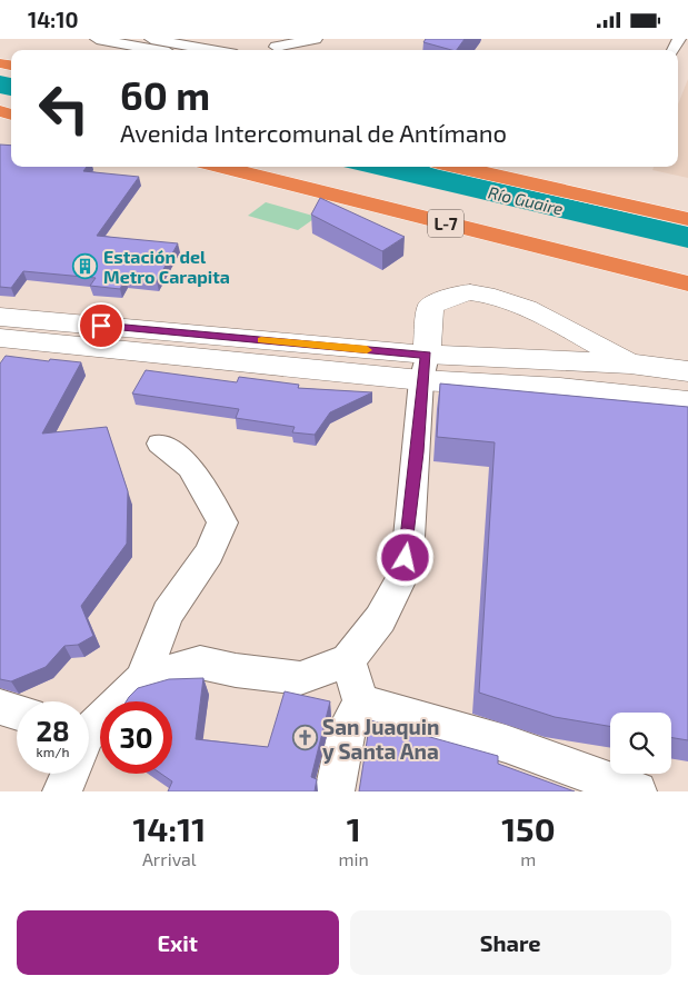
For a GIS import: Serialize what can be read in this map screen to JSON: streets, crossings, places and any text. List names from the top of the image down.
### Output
{
  "streets": {
    "highway": ["L-7"]
  },
  "water": ["Río Guaire"],
  "places": {
    "building": ["Estación del Metro Carapita"],
    "church": ["San Juaquin y Santa Ana"]
  },
  "page": {
    "status": "14:10",
    "turn": ["60 m", "Avenida Intercomunal de Antímano"],
    "speed": "28 km/h",
    "limit": "30",
    "eta": [
      "14:11",
      "Arrival",
      "1",
      "min",
      "150",
      "m"
    ],
    "buttons": ["Exit", "Share"]
  }
}
